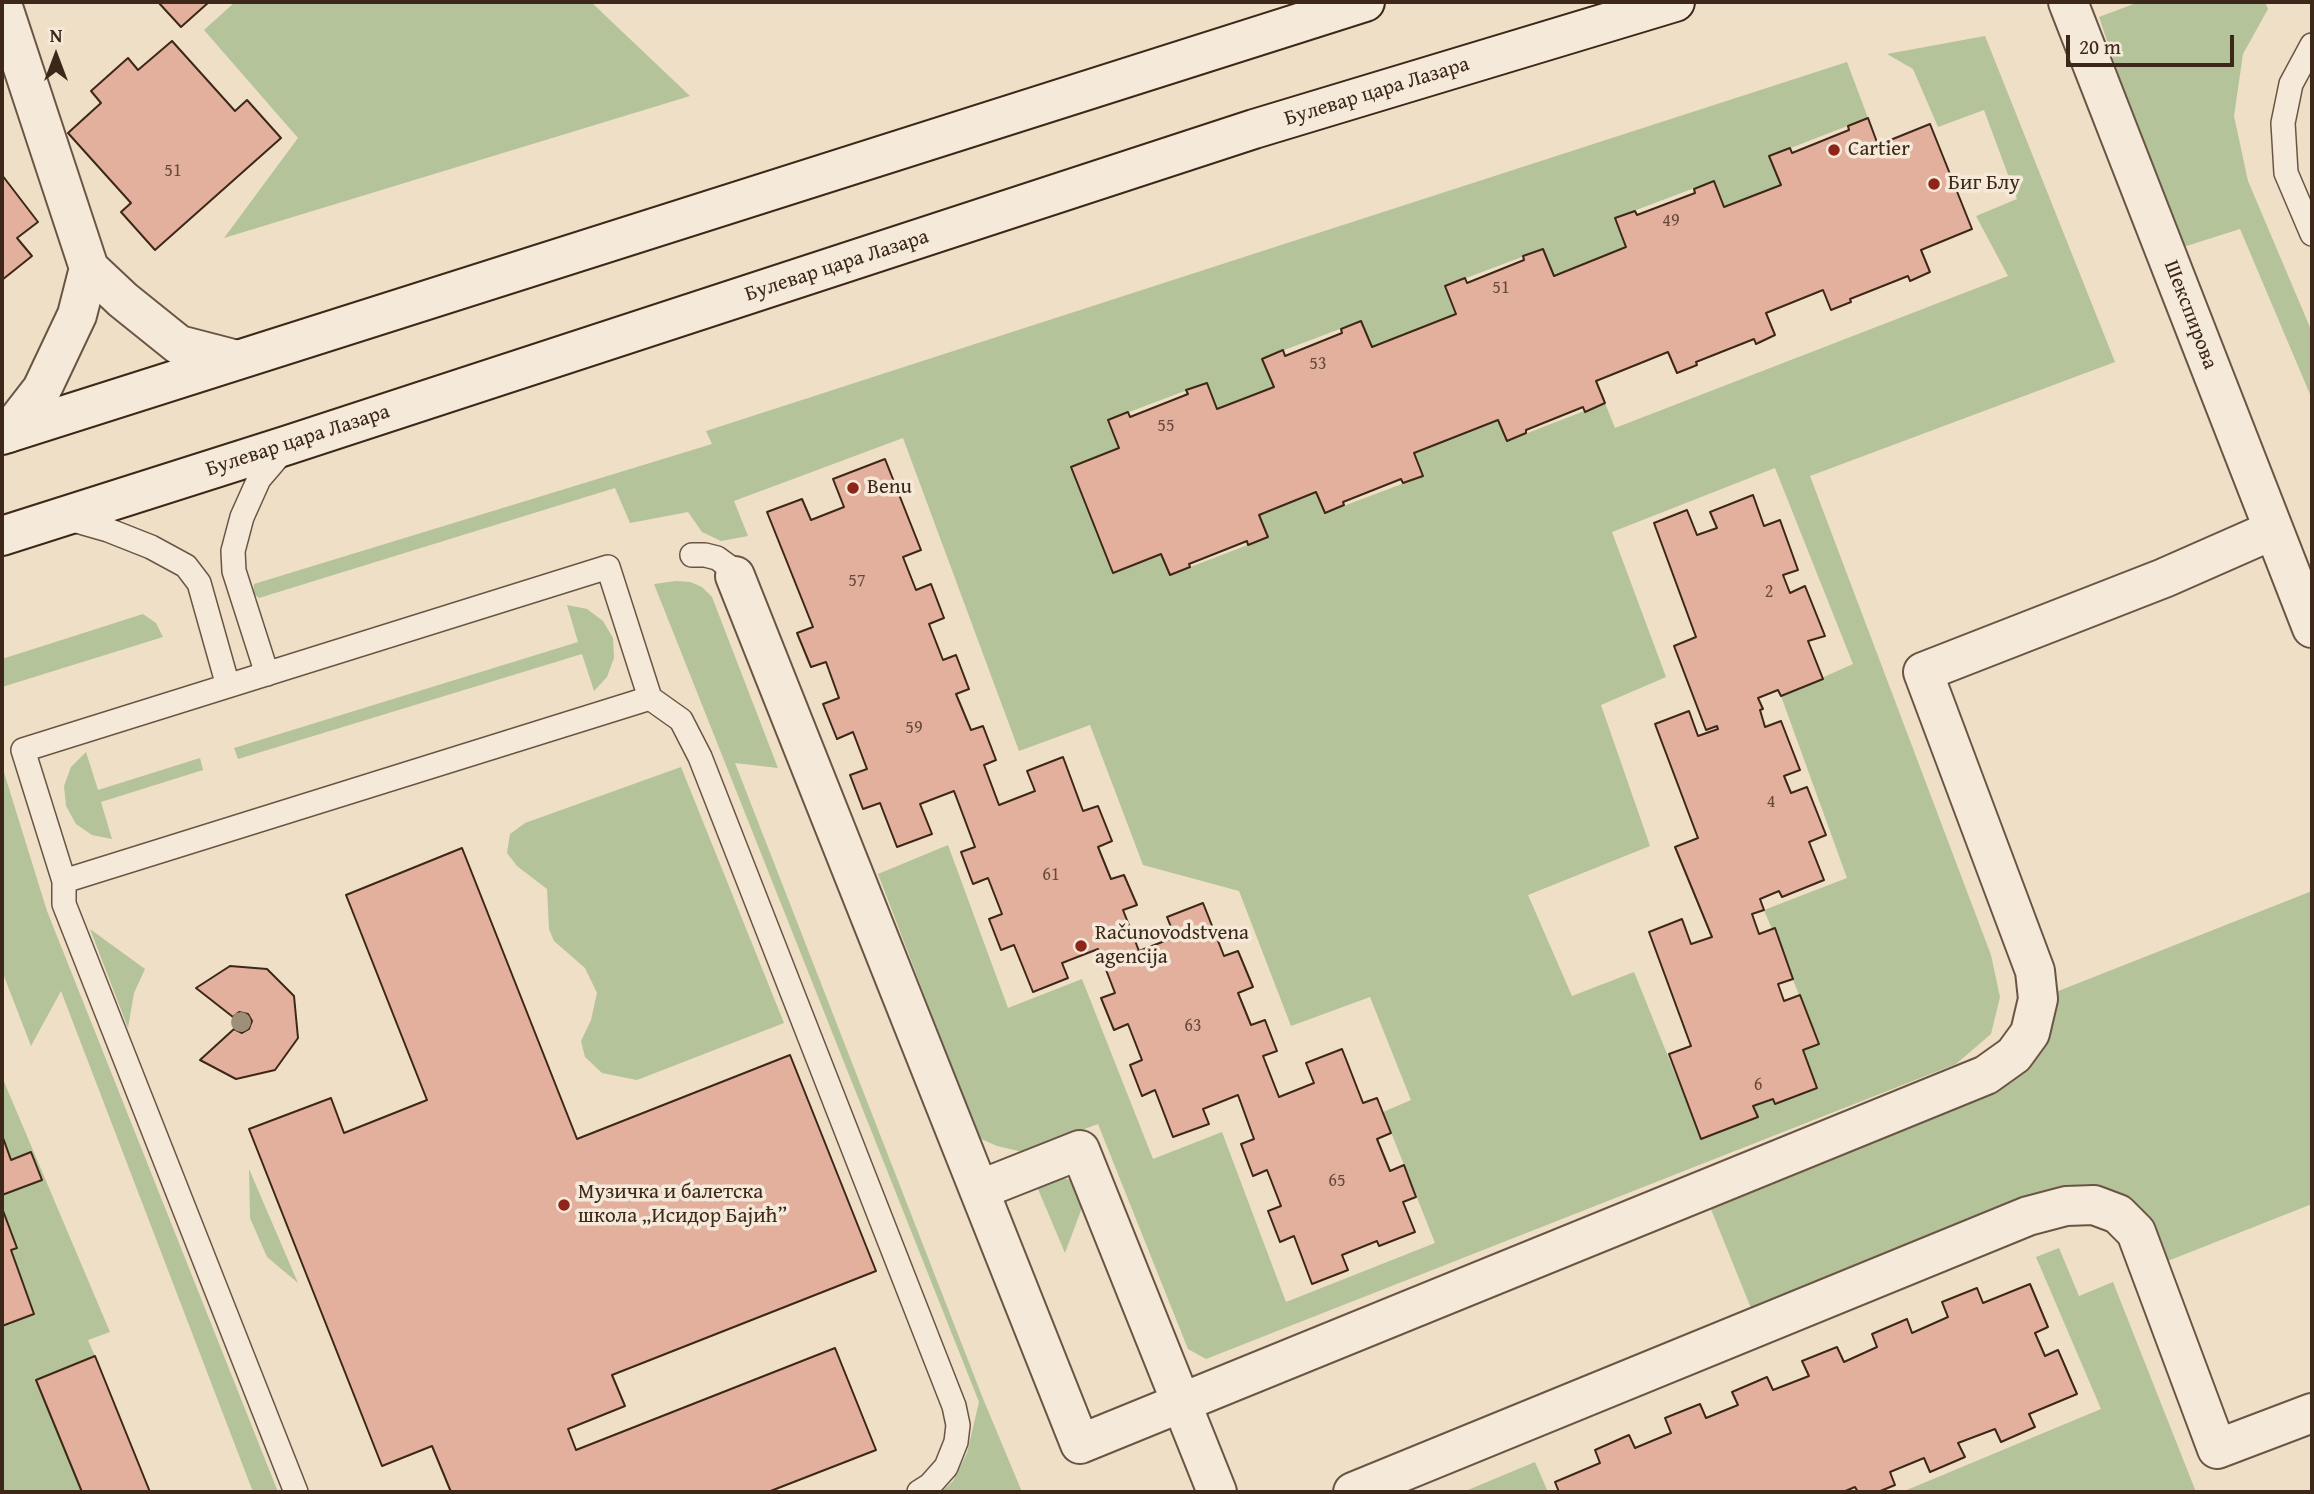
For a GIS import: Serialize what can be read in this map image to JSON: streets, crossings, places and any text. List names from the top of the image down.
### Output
{
  "streets": {
    "street": ["Булевар цара Лазара", "Шекспирова"]
  },
  "places": [
    "Cartier",
    "Биг Блу",
    "Benu",
    "Računovodstvena agencija",
    "Музичка и балетска школа „Исидор Бајић”"
  ],
  "house_numbers": [
    "51",
    "49",
    "51",
    "53",
    "55",
    "57",
    "2",
    "59",
    "4",
    "61",
    "63",
    "6",
    "65"
  ],
  "scale_bar": "20 m",
  "north": "top"
}
